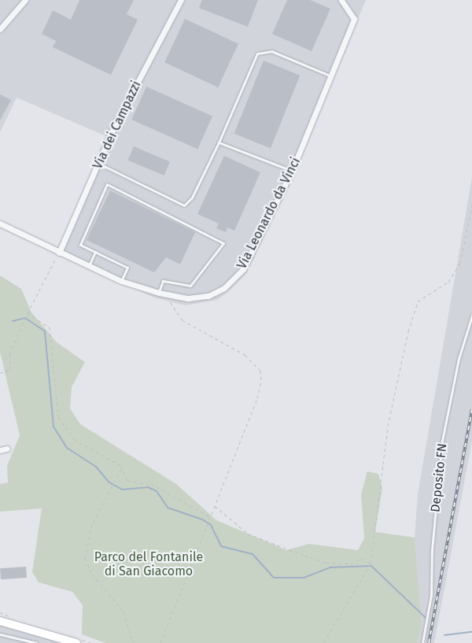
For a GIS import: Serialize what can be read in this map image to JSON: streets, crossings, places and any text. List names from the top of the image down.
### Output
{
  "streets": {
    "street": ["Via dei Campazzi", "Via Leonardo da Vinci"],
    "lane": ["Deposito FN"]
  },
  "crossings": [
    ["Via dei Campazzi", "Via Leonardo da Vinci"]
  ],
  "parks": ["Parco del Fontanile di San Giacomo"]
}
